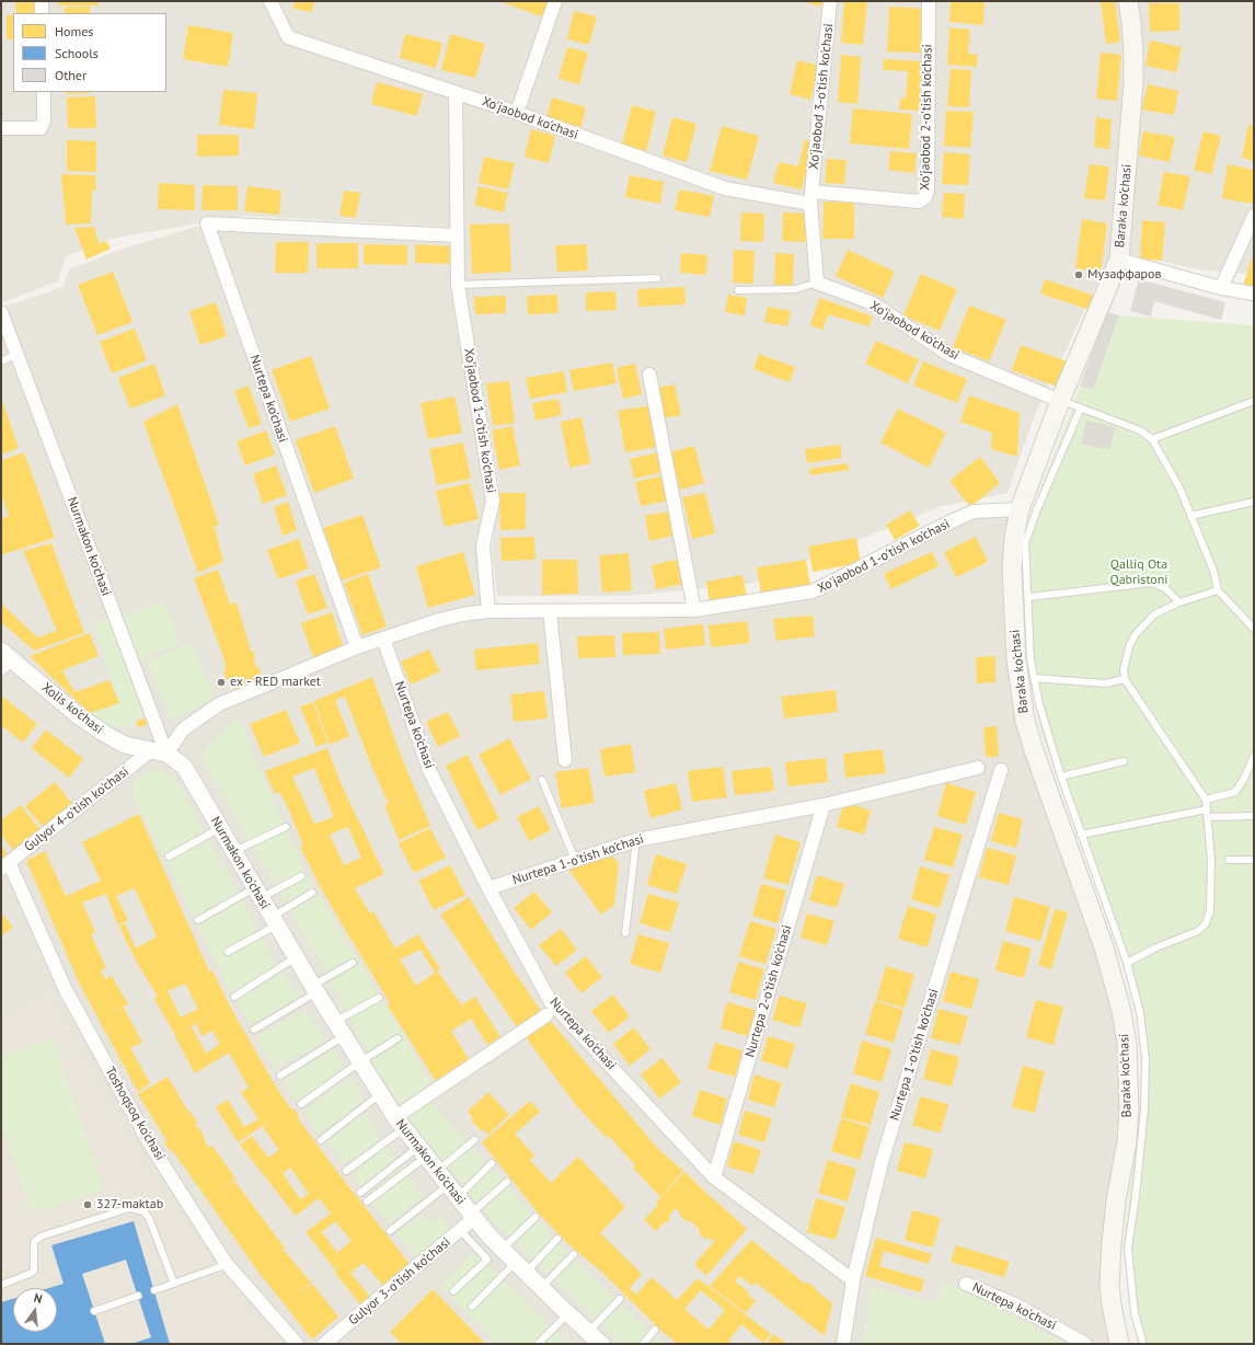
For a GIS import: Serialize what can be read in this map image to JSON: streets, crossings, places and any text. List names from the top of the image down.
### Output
{
  "streets": {
    "main road": ["Baraka ko'chasi"],
    "street": [
      "Xo'jaobod 3-o'tish ko'chasi",
      "Xo'jaobod 2-o'tish ko'chasi",
      "Xo'jaobod ko'chasi",
      "Nurtepa ko'chasi",
      "Xo'jaobod 1-o'tish ko'chasi",
      "Nurmakon ko'chasi",
      "Xolis ko'chasi",
      "Gulyor 4-o'tish ko'chasi",
      "Nurtepa 1-o'tish ko'chasi",
      "Nurtepa 2-o'tish ko'chasi",
      "Toshoqsoq ko'chasi",
      "Gulyor 3-o'tish ko'chasi"
    ]
  },
  "crossings": [
    ["Xo'jaobod 3-o'tish ko'chasi", "Xo'jaobod 2-o'tish ko'chasi"],
    ["Xo'jaobod 3-o'tish ko'chasi", "Xo'jaobod ko'chasi"],
    ["Xo'jaobod 2-o'tish ko'chasi", "Xo'jaobod ko'chasi"],
    ["Xo'jaobod ko'chasi", "Baraka ko'chasi"],
    ["Xo'jaobod ko'chasi", "Xo'jaobod 1-o'tish ko'chasi"],
    ["Baraka ko'chasi", "Xo'jaobod 1-o'tish ko'chasi"],
    ["Nurtepa ko'chasi", "Xo'jaobod 1-o'tish ko'chasi"],
    ["Nurtepa ko'chasi", "Nurtepa 1-o'tish ko'chasi"],
    ["Nurtepa ko'chasi", "Nurtepa 2-o'tish ko'chasi"],
    ["Nurmakon ko'chasi", "Xolis ko'chasi"],
    ["Nurmakon ko'chasi", "Gulyor 4-o'tish ko'chasi"],
    ["Nurmakon ko'chasi", "Gulyor 3-o'tish ko'chasi"],
    ["Xolis ko'chasi", "Gulyor 4-o'tish ko'chasi"],
    ["Gulyor 4-o'tish ko'chasi", "Toshoqsoq ko'chasi"],
    ["Nurtepa 1-o'tish ko'chasi", "Nurtepa 2-o'tish ko'chasi"]
  ],
  "parks": ["Qalliq Ota Qabristoni"],
  "places": ["Музаффаров", "ex - RED market", "327-maktab"],
  "legend": ["Homes", "Schools", "Other"],
  "north": "top"
}
